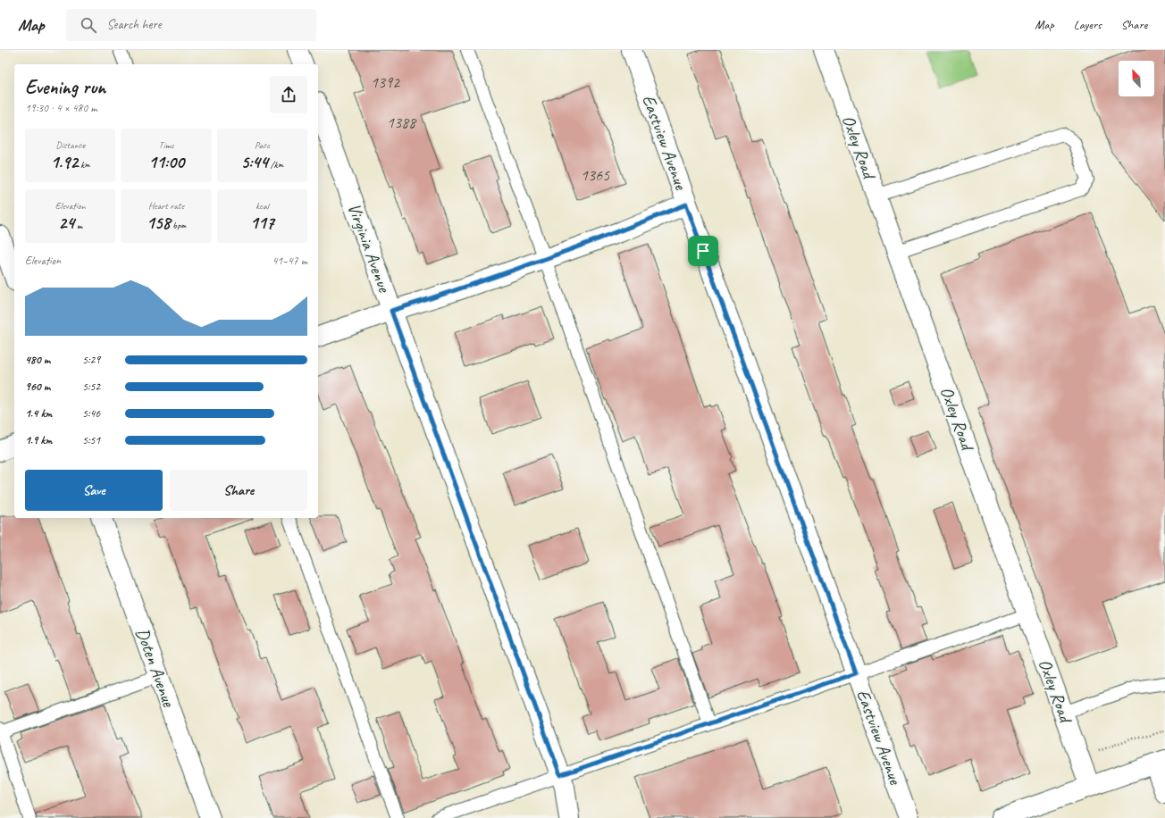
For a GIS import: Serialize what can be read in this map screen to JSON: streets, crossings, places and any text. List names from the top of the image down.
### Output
{
  "streets": {
    "street": [
      "Eastview Avenue",
      "Oxley Road",
      "Virginia Avenue",
      "Doten Avenue"
    ]
  },
  "house_numbers": ["1392", "1388", "1365"],
  "north": "top left",
  "page": {
    "header": "Map",
    "search": "Search here",
    "nav": ["Map", "Layers", "Share"],
    "heading": ["Evening run", "19:30 · 4 × 480 m"],
    "stats": [
      ["Distance", "1.92 km"],
      ["Time", "11:00"],
      ["Pace", "5:44 /km"],
      ["Elevation", "24 m"],
      ["Heart rate", "158 bpm"],
      ["kcal", "117"]
    ],
    "chart": ["Elevation", "41–47 m"],
    "list": [
      {
        "name": "480 m",
        "note": "5:29"
      },
      {
        "name": "960 m",
        "note": "5:52"
      },
      {
        "name": "1.4 km",
        "note": "5:46"
      },
      {
        "name": "1.9 km",
        "note": "5:51"
      }
    ],
    "buttons": ["Save", "Share"]
  }
}
